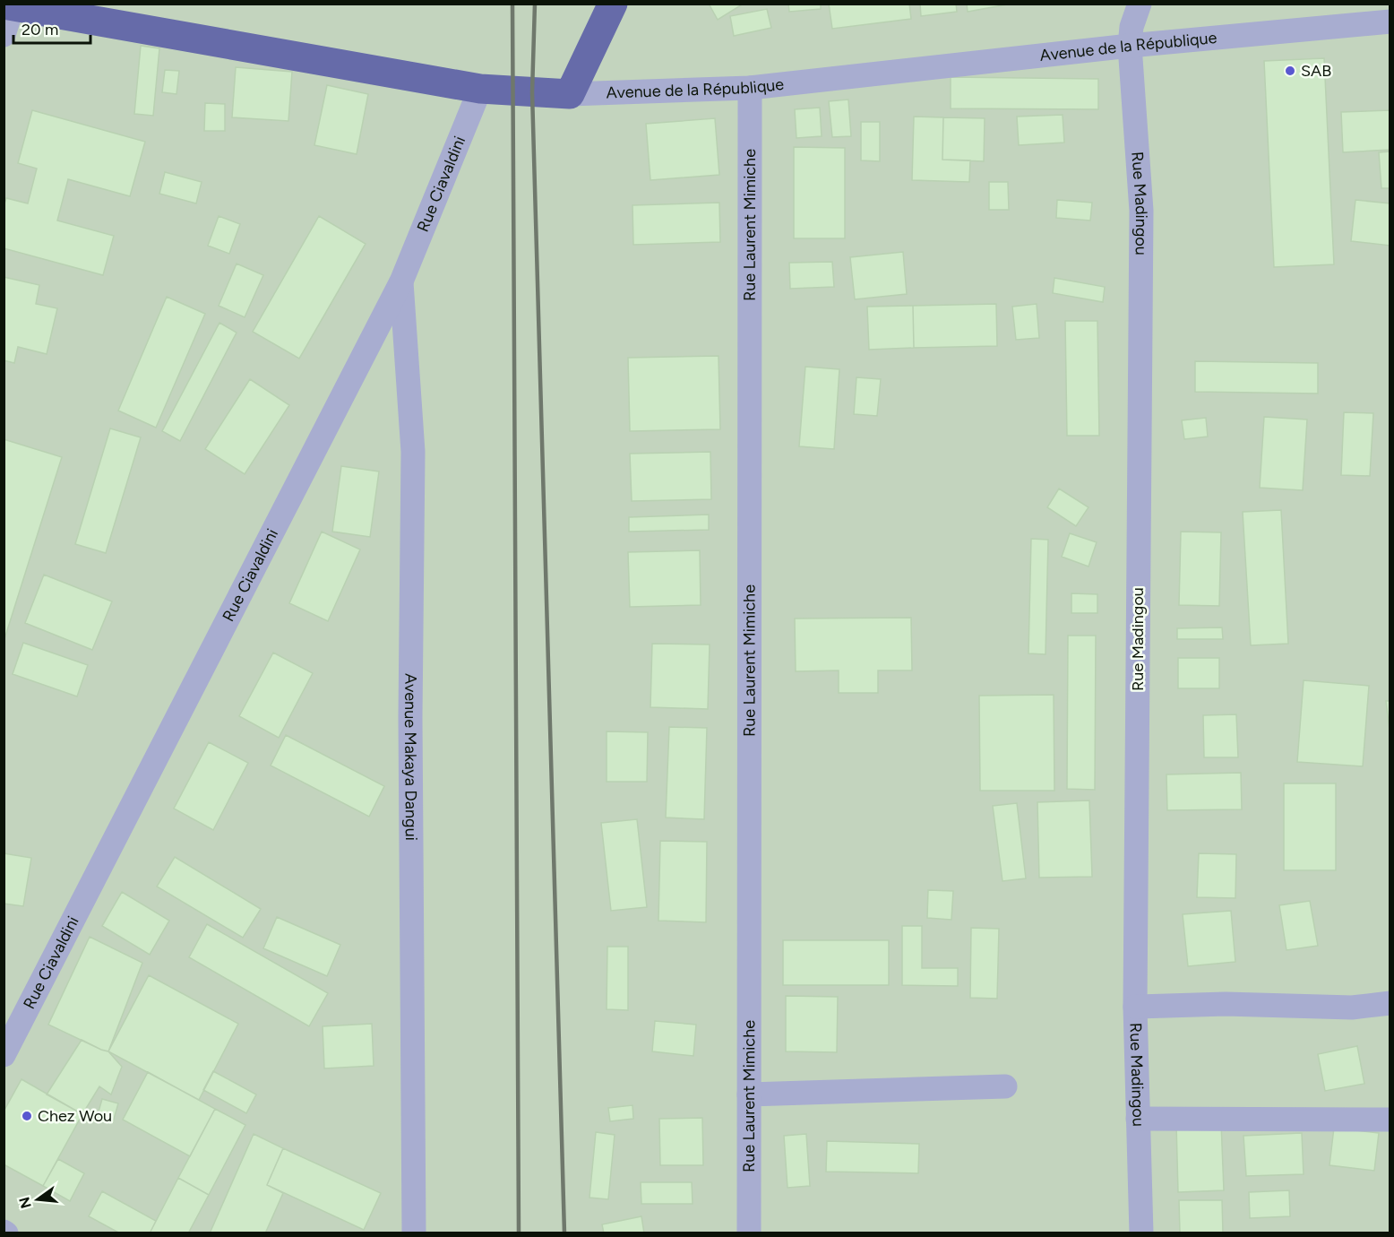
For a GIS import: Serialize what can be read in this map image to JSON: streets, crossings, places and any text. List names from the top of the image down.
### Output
{
  "streets": {
    "main road": ["Avenue de la République"],
    "street": [
      "Rue Ciavaldini",
      "Rue Madingou",
      "Rue Laurent Mimiche",
      "Avenue Makaya Dangui"
    ]
  },
  "crossings": [
    ["Avenue de la République", "Rue Ciavaldini"],
    ["Avenue de la République", "Rue Madingou"],
    ["Avenue de la République", "Rue Laurent Mimiche"],
    ["Rue Ciavaldini", "Avenue Makaya Dangui"]
  ],
  "places": ["SAB", "Chez Wou"],
  "scale_bar": "20 m",
  "north": "left"
}
